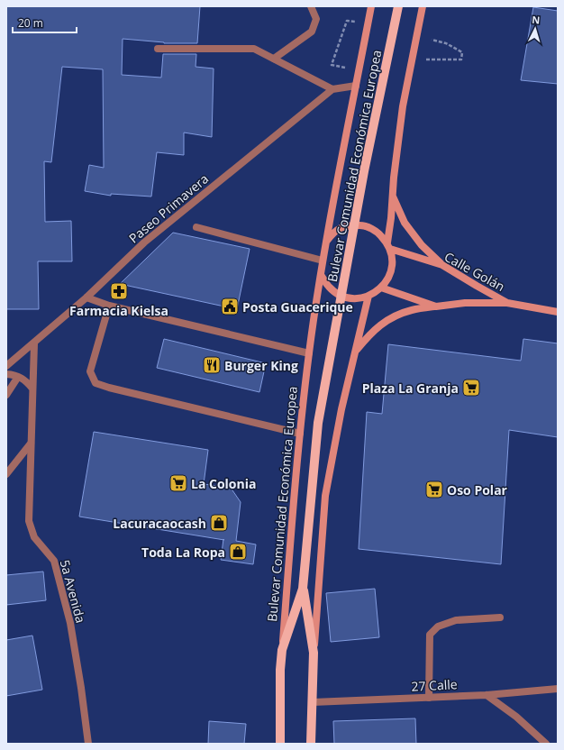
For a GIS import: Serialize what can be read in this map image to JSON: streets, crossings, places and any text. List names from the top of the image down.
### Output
{
  "streets": {
    "main road": ["Bulevar Comunidad Económica Europea", "Calle Golán"],
    "street": ["Paseo Primavera", "5a Avenida", "27 Calle"]
  },
  "crossings": [
    ["Bulevar Comunidad Económica Europea", "Calle Golán"],
    ["Bulevar Comunidad Económica Europea", "27 Calle"],
    ["Paseo Primavera", "5a Avenida"]
  ],
  "places": {
    "pharmacy": ["Farmacia Kielsa"],
    "public building": ["Posta Guacerique"],
    "restaurant": ["Burger King"],
    "supermarket": ["Plaza La Granja", "La Colonia", "Oso Polar"],
    "shop": ["Lacuracaocash", "Toda La Ropa"]
  },
  "scale_bar": "20 m",
  "north": "top"
}
